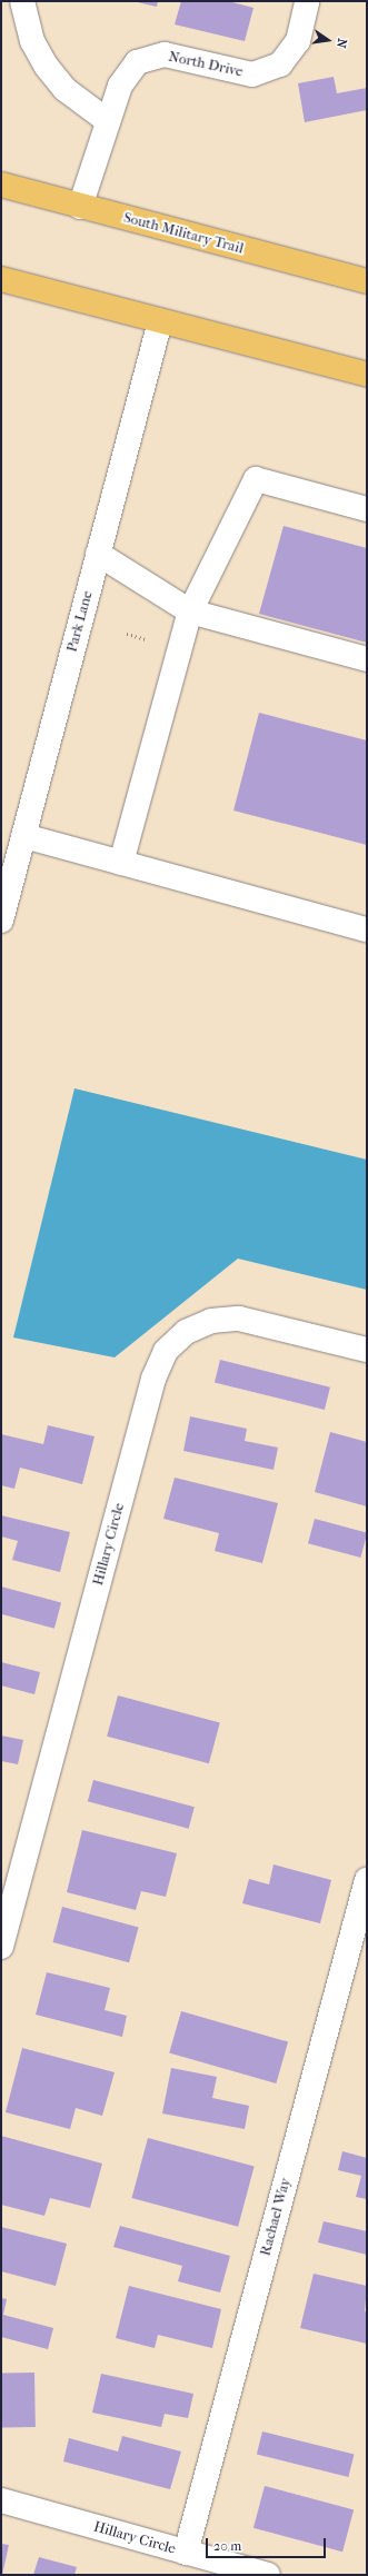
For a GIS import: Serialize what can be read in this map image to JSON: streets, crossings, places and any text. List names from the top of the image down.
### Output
{
  "streets": {
    "main road": ["South Military Trail"],
    "street": [
      "North Drive",
      "Park Lane",
      "Hillary Circle",
      "Rachael Way"
    ]
  },
  "crossings": [
    ["North Drive", "South Military Trail"],
    ["Hillary Circle", "Rachael Way"]
  ],
  "scale_bar": "20 m",
  "north": "right"
}
